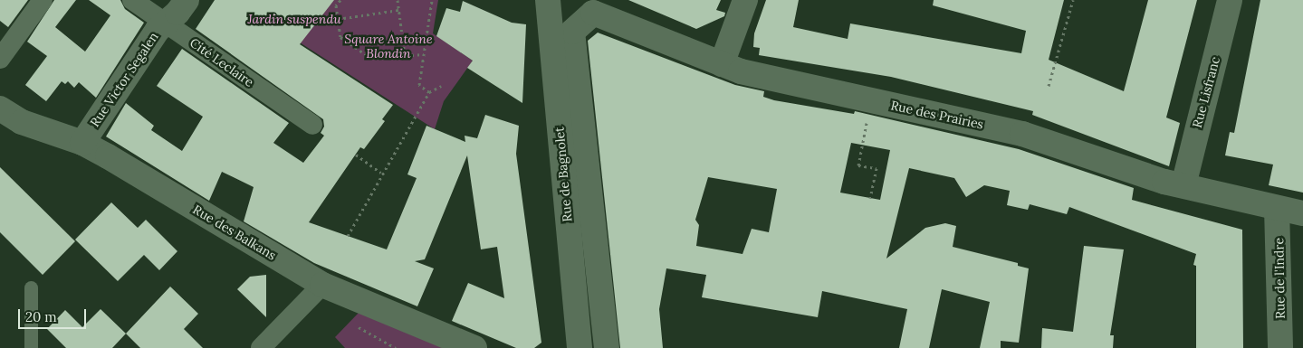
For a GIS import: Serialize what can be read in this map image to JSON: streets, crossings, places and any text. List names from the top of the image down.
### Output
{
  "streets": {
    "street": [
      "Cité Leclaire",
      "Rue Victor Segalen",
      "Rue Lisfranc",
      "Rue des Prairies",
      "Rue de Bagnolet",
      "Rue des Balkans",
      "Rue de l'Indre"
    ]
  },
  "crossings": [
    ["Cité Leclaire", "Rue Victor Segalen"],
    ["Rue Victor Segalen", "Rue des Balkans"],
    ["Rue Lisfranc", "Rue des Prairies"],
    ["Rue des Prairies", "Rue de Bagnolet"],
    ["Rue des Prairies", "Rue de l'Indre"]
  ],
  "parks": ["Jardin suspendu", "Square Antoine Blondin"],
  "scale_bar": "20 m"
}
